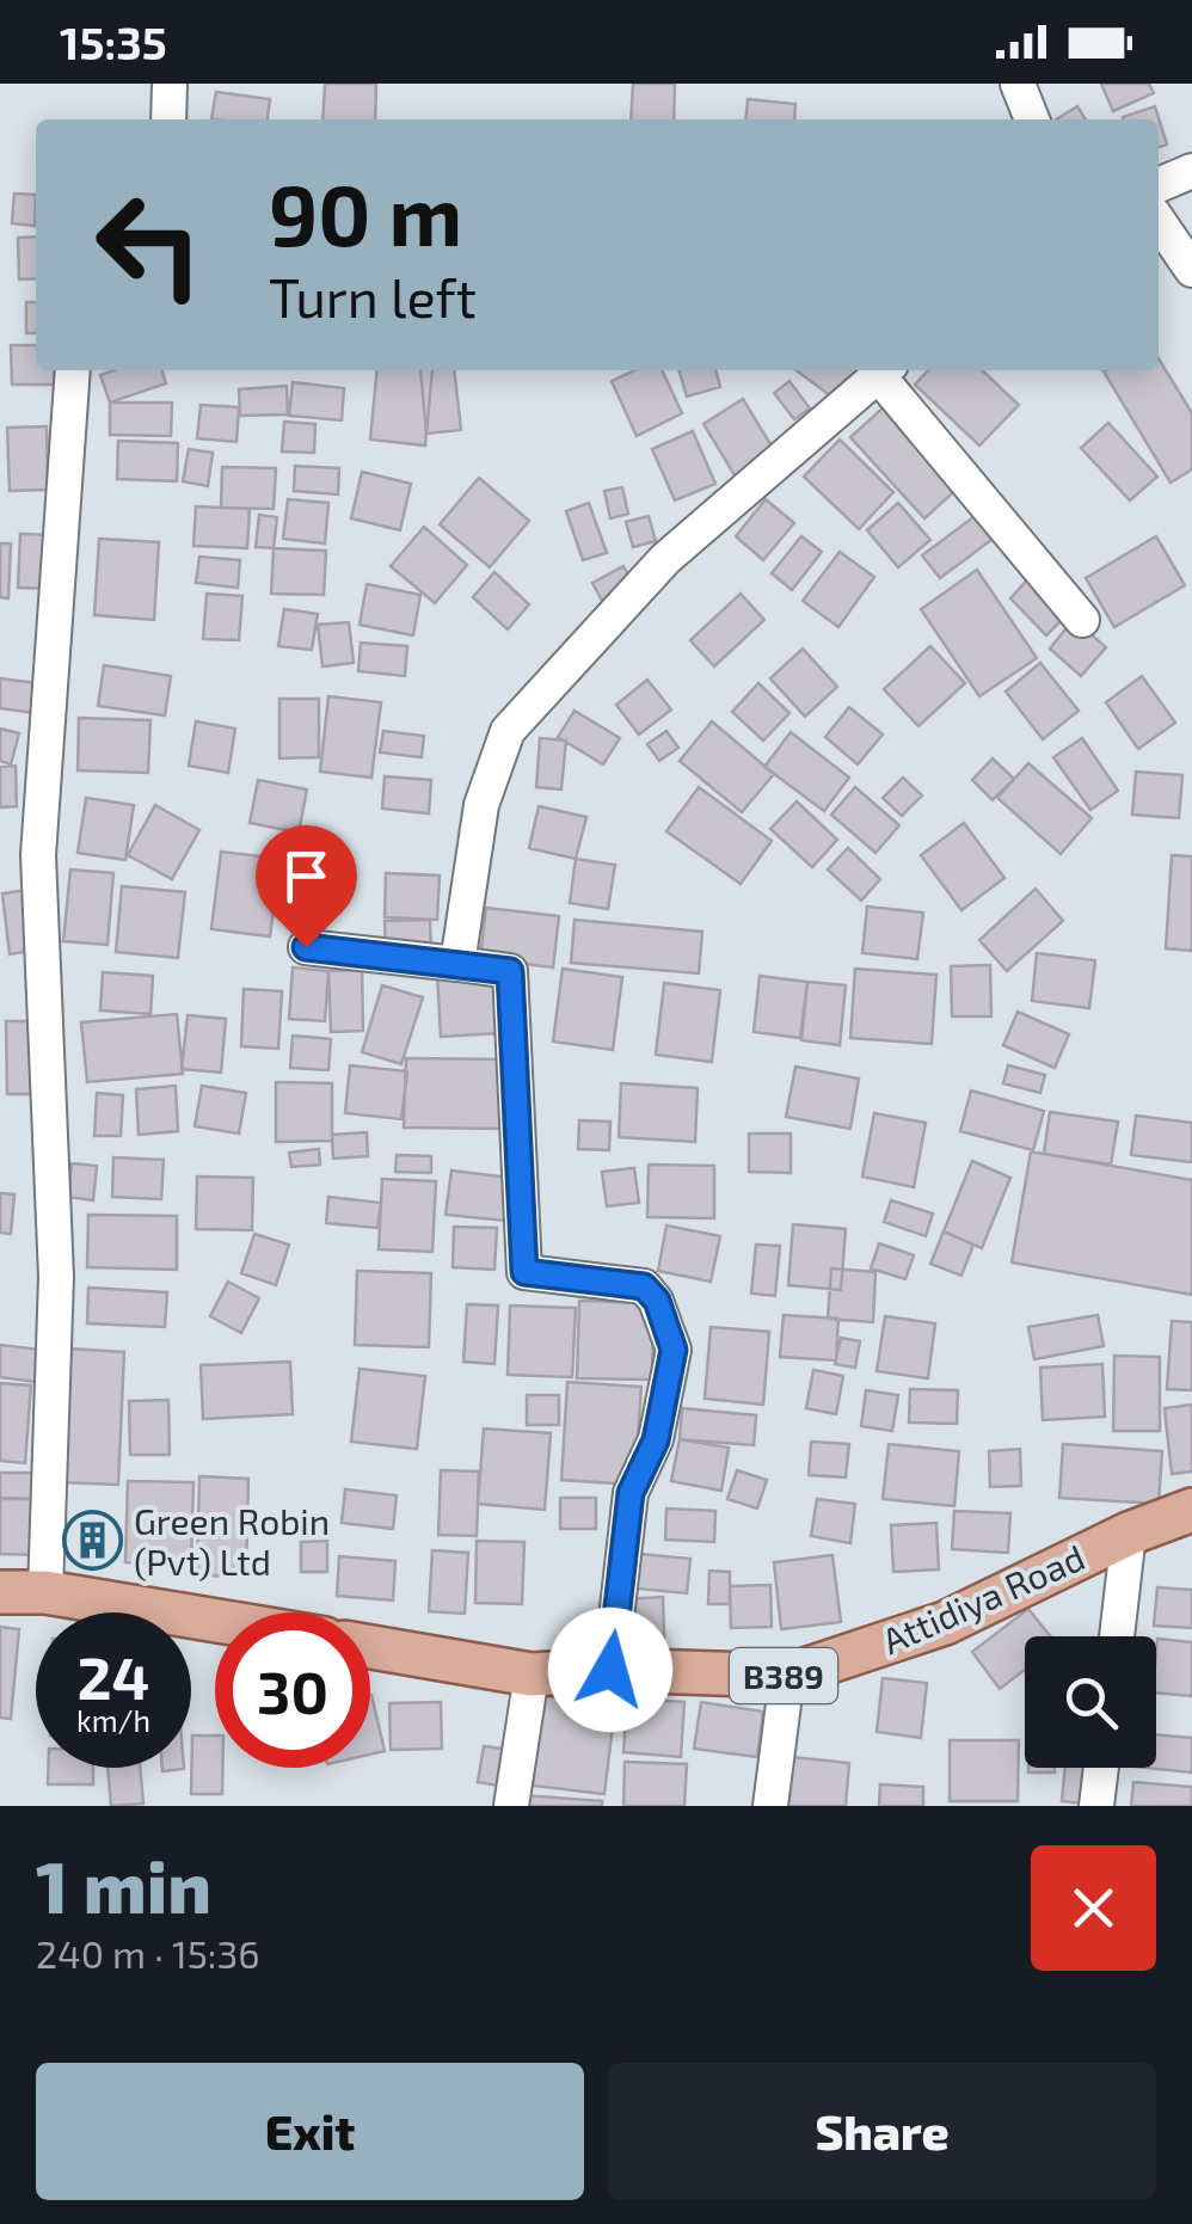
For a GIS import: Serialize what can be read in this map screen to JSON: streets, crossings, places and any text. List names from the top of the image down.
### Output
{
  "streets": {
    "main road": ["Attidiya Road", "B389"]
  },
  "places": {
    "building": ["Green Robin (Pvt) Ltd"]
  },
  "page": {
    "status": "15:35",
    "turn": ["90 m", "Turn left"],
    "speed": "24 km/h",
    "limit": "30",
    "heading": ["1 min", "240 m · 15:36"],
    "buttons": ["Exit", "Share"]
  }
}
